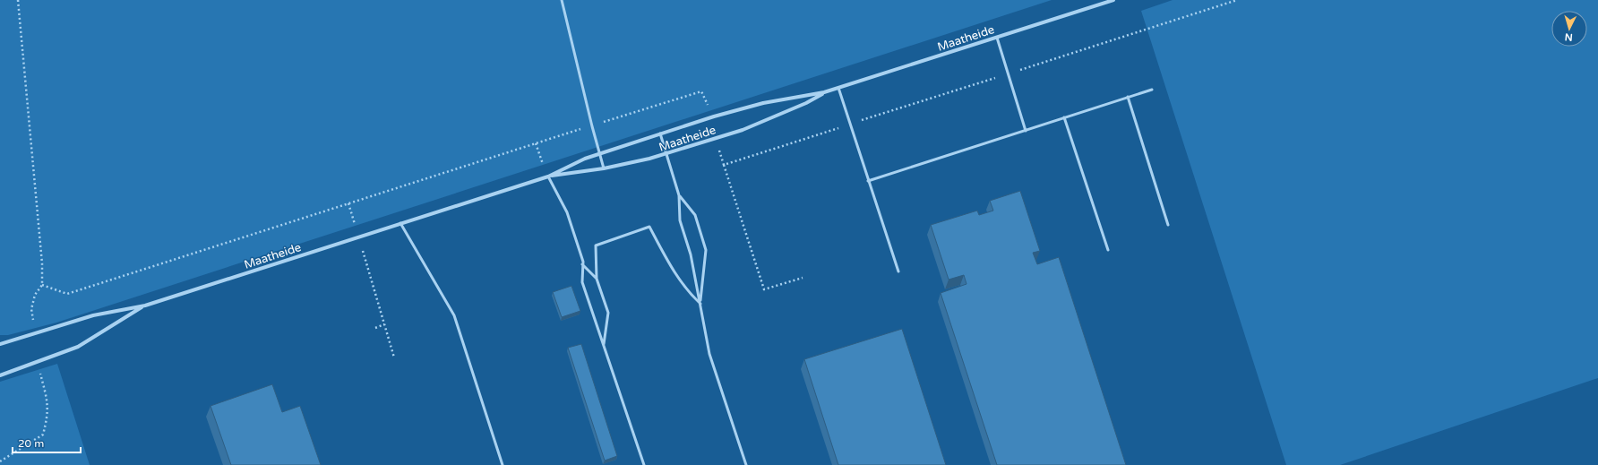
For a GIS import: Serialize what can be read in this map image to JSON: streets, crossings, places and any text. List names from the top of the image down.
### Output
{
  "streets": {
    "street": ["Maatheide"]
  },
  "scale_bar": "20 m",
  "north": "bottom"
}
